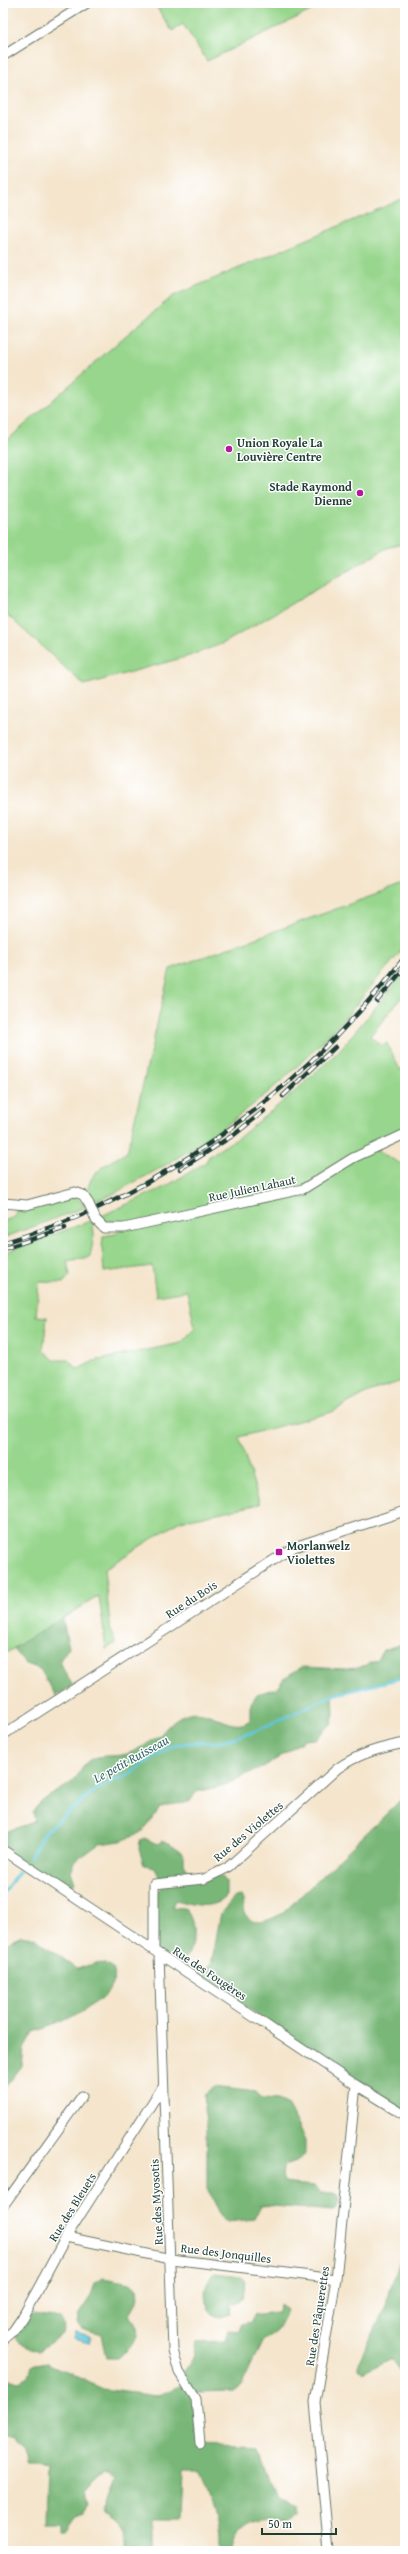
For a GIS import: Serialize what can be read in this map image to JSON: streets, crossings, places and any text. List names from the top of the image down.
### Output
{
  "streets": {
    "street": [
      "Rue Julien Lahaut",
      "Rue du Bois",
      "Rue des Violettes",
      "Rue des Fougères",
      "Rue des Myosotis",
      "Rue des Bleuets",
      "Rue des Jonquilles",
      "Rue des Pâquerettes"
    ]
  },
  "crossings": [
    ["Rue des Violettes", "Rue des Fougères"],
    ["Rue des Violettes", "Rue des Myosotis"],
    ["Rue des Fougères", "Rue des Myosotis"],
    ["Rue des Fougères", "Rue des Pâquerettes"],
    ["Rue des Myosotis", "Rue des Bleuets"],
    ["Rue des Myosotis", "Rue des Jonquilles"],
    ["Rue des Bleuets", "Rue des Jonquilles"],
    ["Rue des Jonquilles", "Rue des Pâquerettes"]
  ],
  "water": ["Le petit Ruisseau"],
  "places": {
    "other": ["Union Royale La Louvière Centre", "Stade Raymond Dienne"],
    "transit": ["Morlanwelz Violettes"]
  },
  "scale_bar": "50 m"
}
